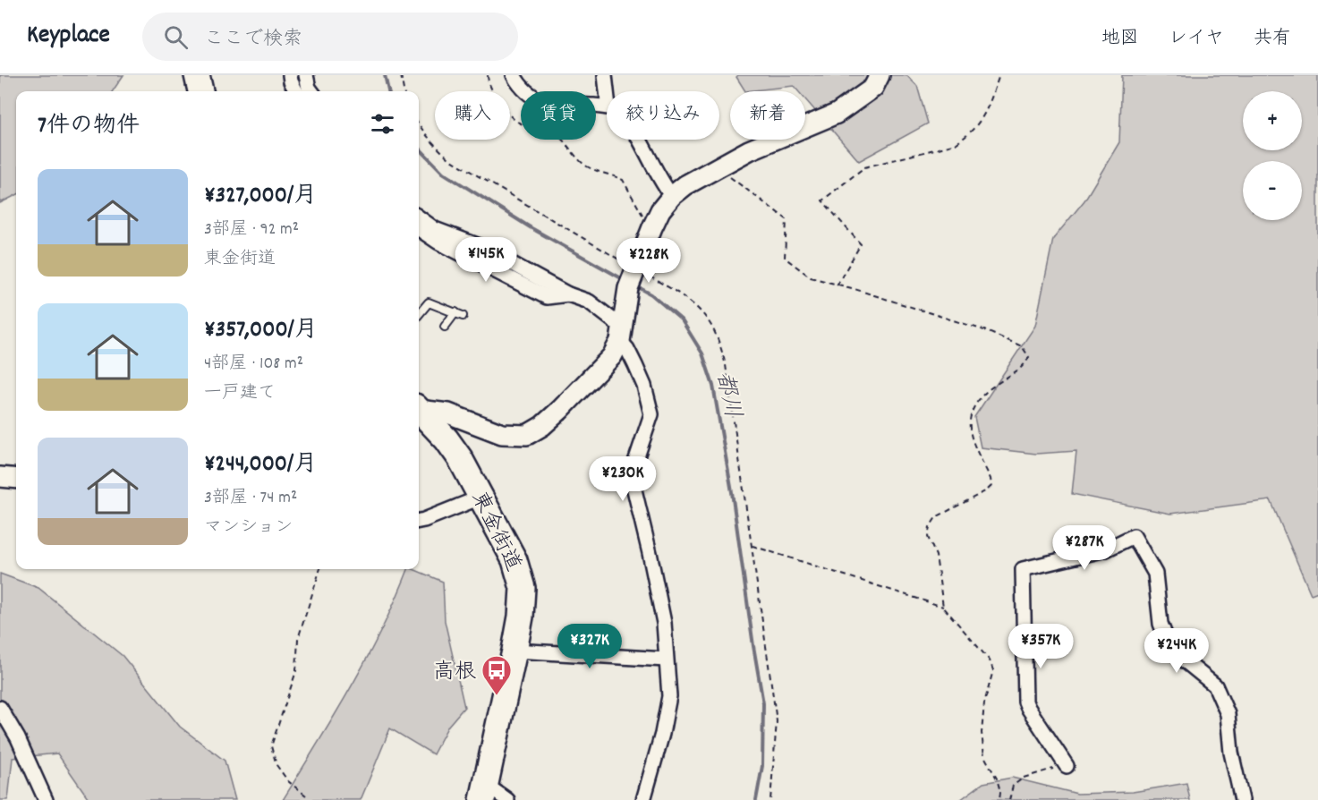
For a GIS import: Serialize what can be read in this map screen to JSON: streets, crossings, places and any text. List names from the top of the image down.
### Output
{
  "streets": {
    "highway": ["東金街道"]
  },
  "water": ["都川"],
  "places": {
    "bus stop": ["高根"]
  },
  "page": {
    "header": "Keyplace",
    "search": "ここで検索",
    "nav": ["地図", "レイヤ", "共有"],
    "map_buttons": ["+", "−"],
    "chip": [
      "購入",
      "賃貸",
      "絞り込み",
      "新着"
    ],
    "heading": "7件の物件",
    "list": [
      {
        "name": "¥327,000/月",
        "note": "3部屋 · 92 m² · 東金街道"
      },
      {
        "name": "¥357,000/月",
        "note": "4部屋 · 108 m² · 一戸建て"
      },
      {
        "name": "¥244,000/月",
        "note": "3部屋 · 74 m² · マンション"
      }
    ],
    "price": [
      "¥145K",
      "¥228K",
      "¥230K",
      "¥287K",
      "¥327K",
      "¥357K",
      "¥244K"
    ]
  }
}
